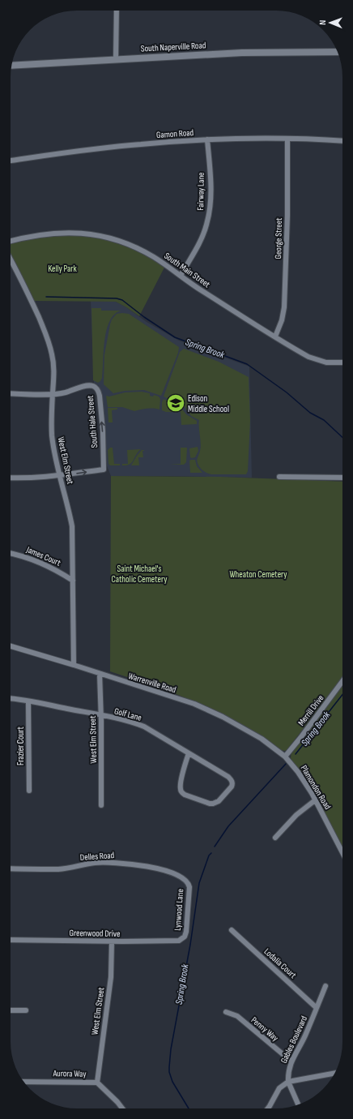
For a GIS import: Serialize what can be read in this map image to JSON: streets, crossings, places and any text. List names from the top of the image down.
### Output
{
  "streets": {
    "main road": ["South Naperville Road"],
    "street": [
      "Gamon Road",
      "Fairway Lane",
      "George Street",
      "South Main Street",
      "South Hale Street",
      "West Elm Street",
      "James Court",
      "Warrenville Road",
      "Merrill Drive",
      "Golf Lane",
      "Frazier Court",
      "Plamondon Road",
      "Delles Road",
      "Lynwood Lane",
      "Greenwood Drive",
      "Lodalia Court",
      "Penny Way",
      "Gables Boulevard",
      "Aurora Way"
    ]
  },
  "crossings": [
    ["Gamon Road", "Fairway Lane"],
    ["Gamon Road", "George Street"],
    ["Fairway Lane", "South Main Street"],
    ["George Street", "South Main Street"],
    ["South Hale Street", "West Elm Street"],
    ["West Elm Street", "James Court"],
    ["West Elm Street", "Warrenville Road"],
    ["West Elm Street", "Golf Lane"],
    ["West Elm Street", "Greenwood Drive"],
    ["West Elm Street", "Aurora Way"],
    ["Warrenville Road", "Merrill Drive"],
    ["Warrenville Road", "Plamondon Road"],
    ["Merrill Drive", "Plamondon Road"],
    ["Golf Lane", "Frazier Court"],
    ["Delles Road", "Lynwood Lane"],
    ["Lynwood Lane", "Greenwood Drive"],
    ["Lodalia Court", "Gables Boulevard"],
    ["Penny Way", "Gables Boulevard"]
  ],
  "water": ["Spring Brook"],
  "parks": ["Kelly Park", "Saint Michael's Catholic Cemetery", "Wheaton Cemetery"],
  "places": {
    "school or university": ["Edison Middle School"]
  },
  "north": "left"
}
